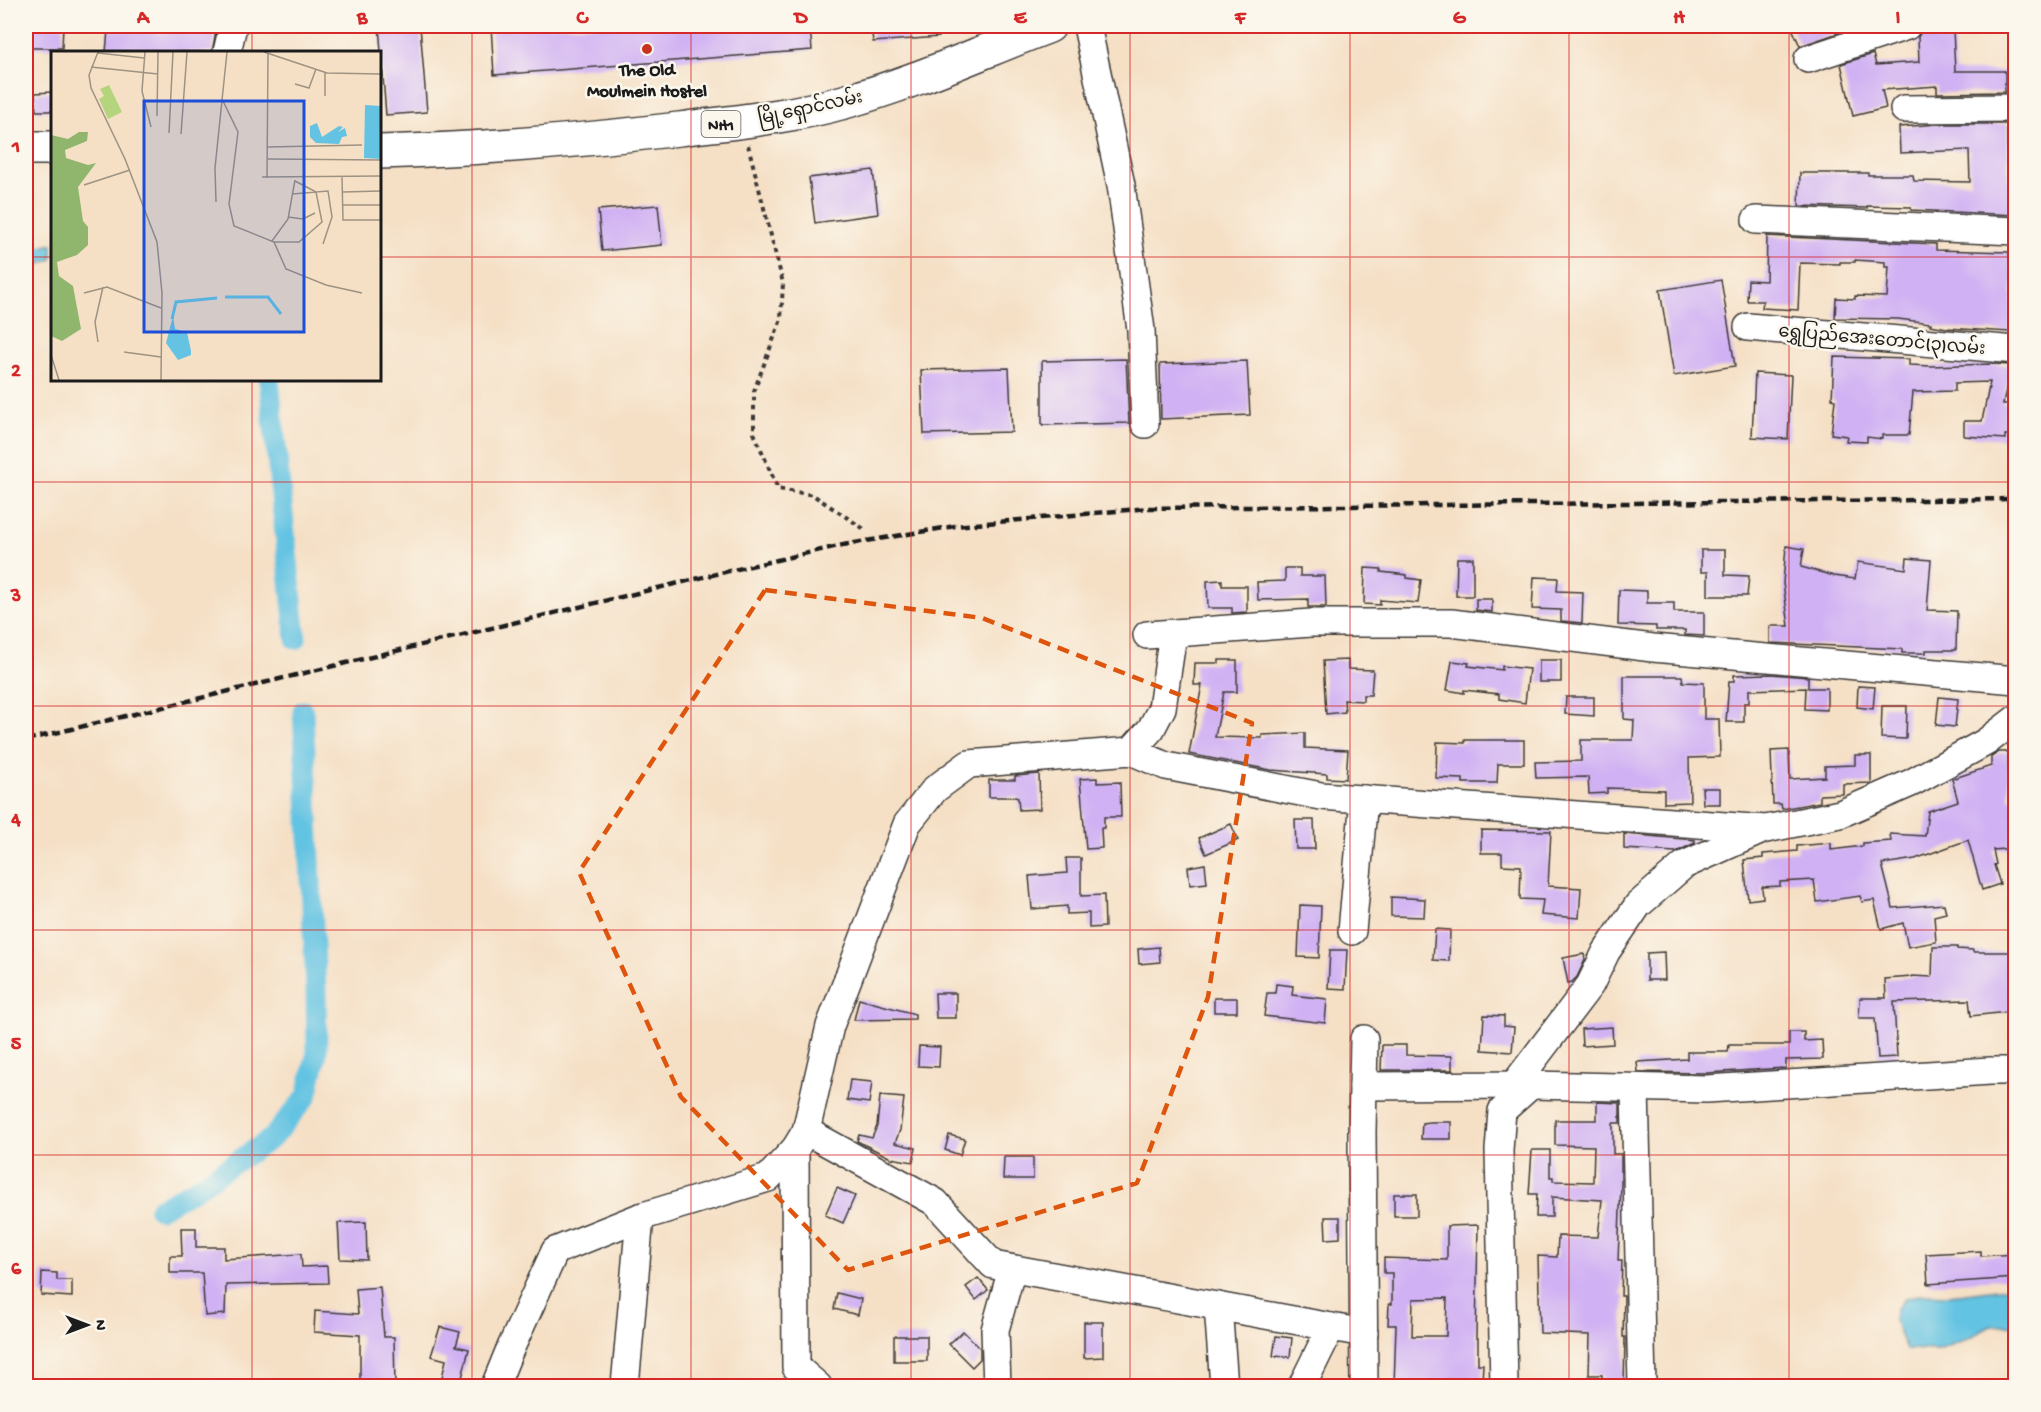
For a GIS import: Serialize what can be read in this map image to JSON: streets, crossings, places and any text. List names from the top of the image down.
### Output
{
  "streets": {
    "highway": ["မြို့ရှောင်လမ်း", "NH1"],
    "street": ["ရွှေပြည်အေးတောင်(၃)လမ်း"]
  },
  "places": ["The Old Moulmein Hostel"],
  "north": "right",
  "grid": {
    "columns": [
      "A",
      "B",
      "C",
      "D",
      "E",
      "F",
      "G",
      "H",
      "I"
    ],
    "rows": [
      "1",
      "2",
      "3",
      "4",
      "5",
      "6"
    ]
  }
}
